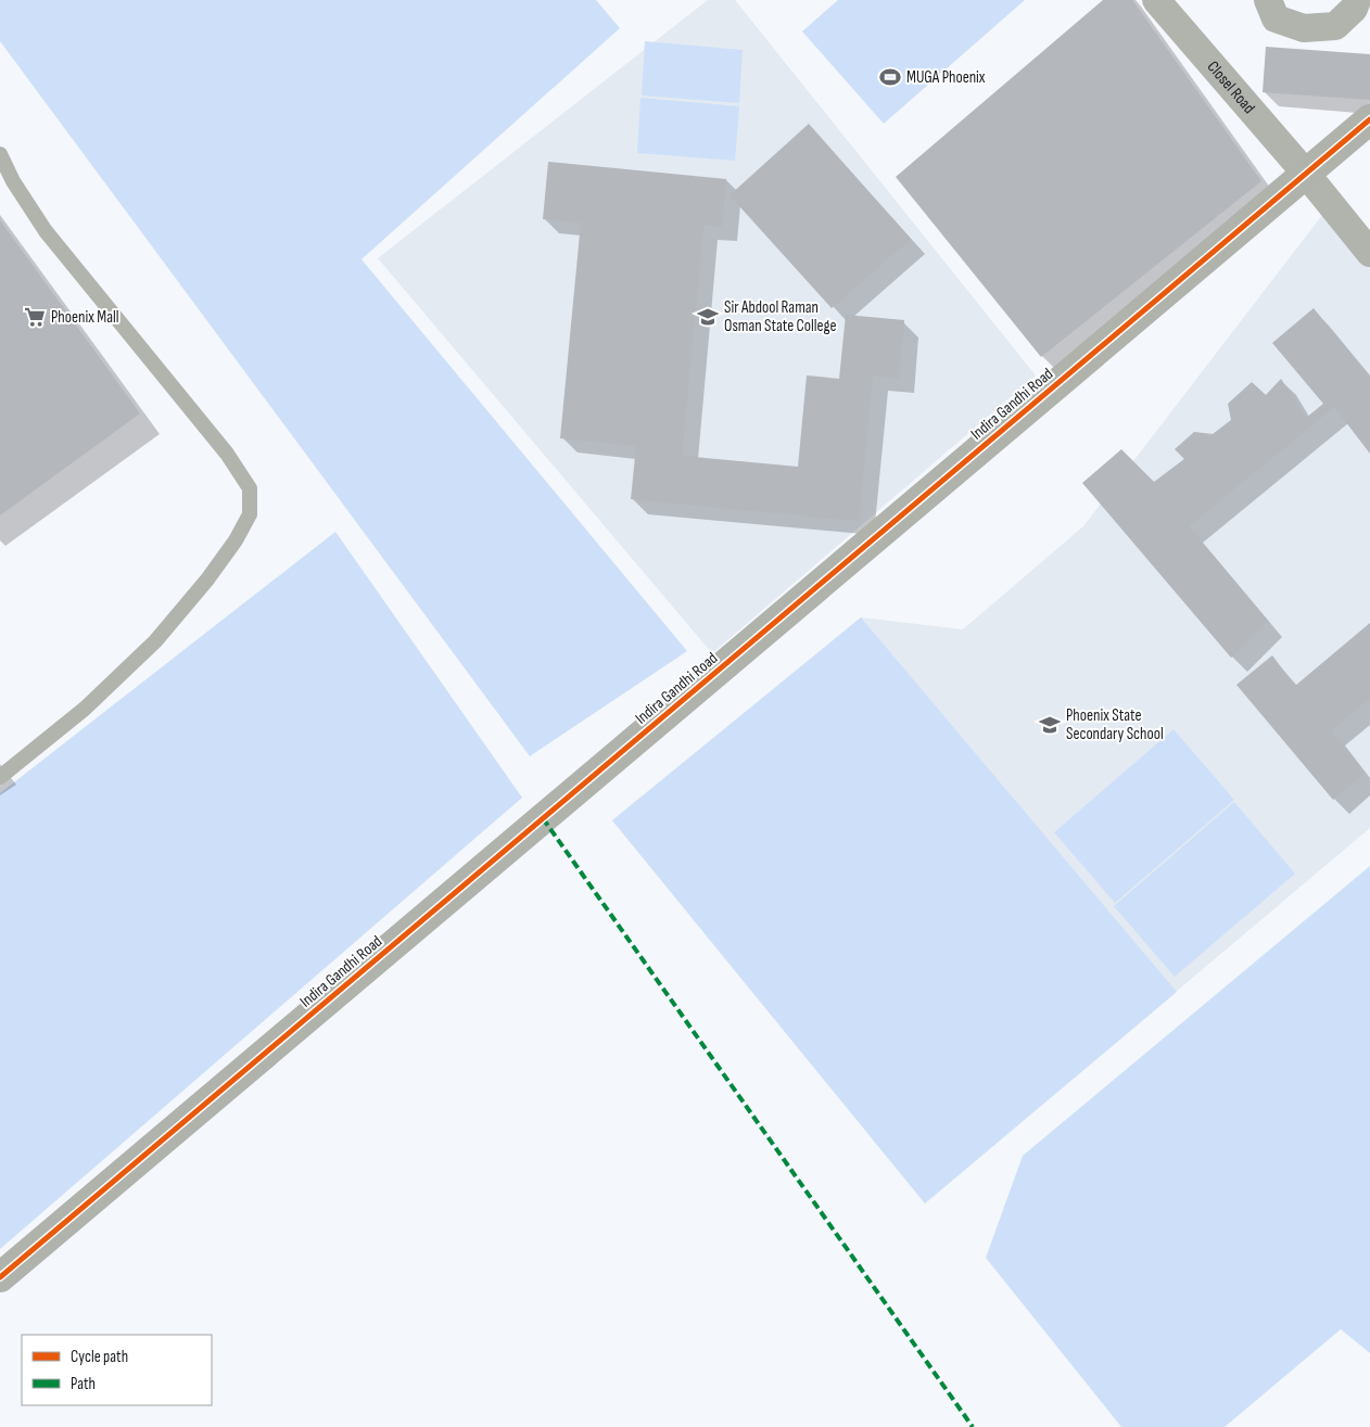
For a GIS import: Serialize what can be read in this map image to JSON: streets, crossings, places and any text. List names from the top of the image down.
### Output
{
  "streets": {
    "street": ["Closel Road", "Indira Gandhi Road"]
  },
  "crossings": [
    ["Closel Road", "Indira Gandhi Road"]
  ],
  "places": {
    "sports": ["MUGA Phoenix"],
    "supermarket": ["Phoenix Mall"],
    "school or university": ["Sir Abdool Raman Osman State College", "Phoenix State Secondary School"]
  },
  "legend": ["Cycle path", "Path"]
}
